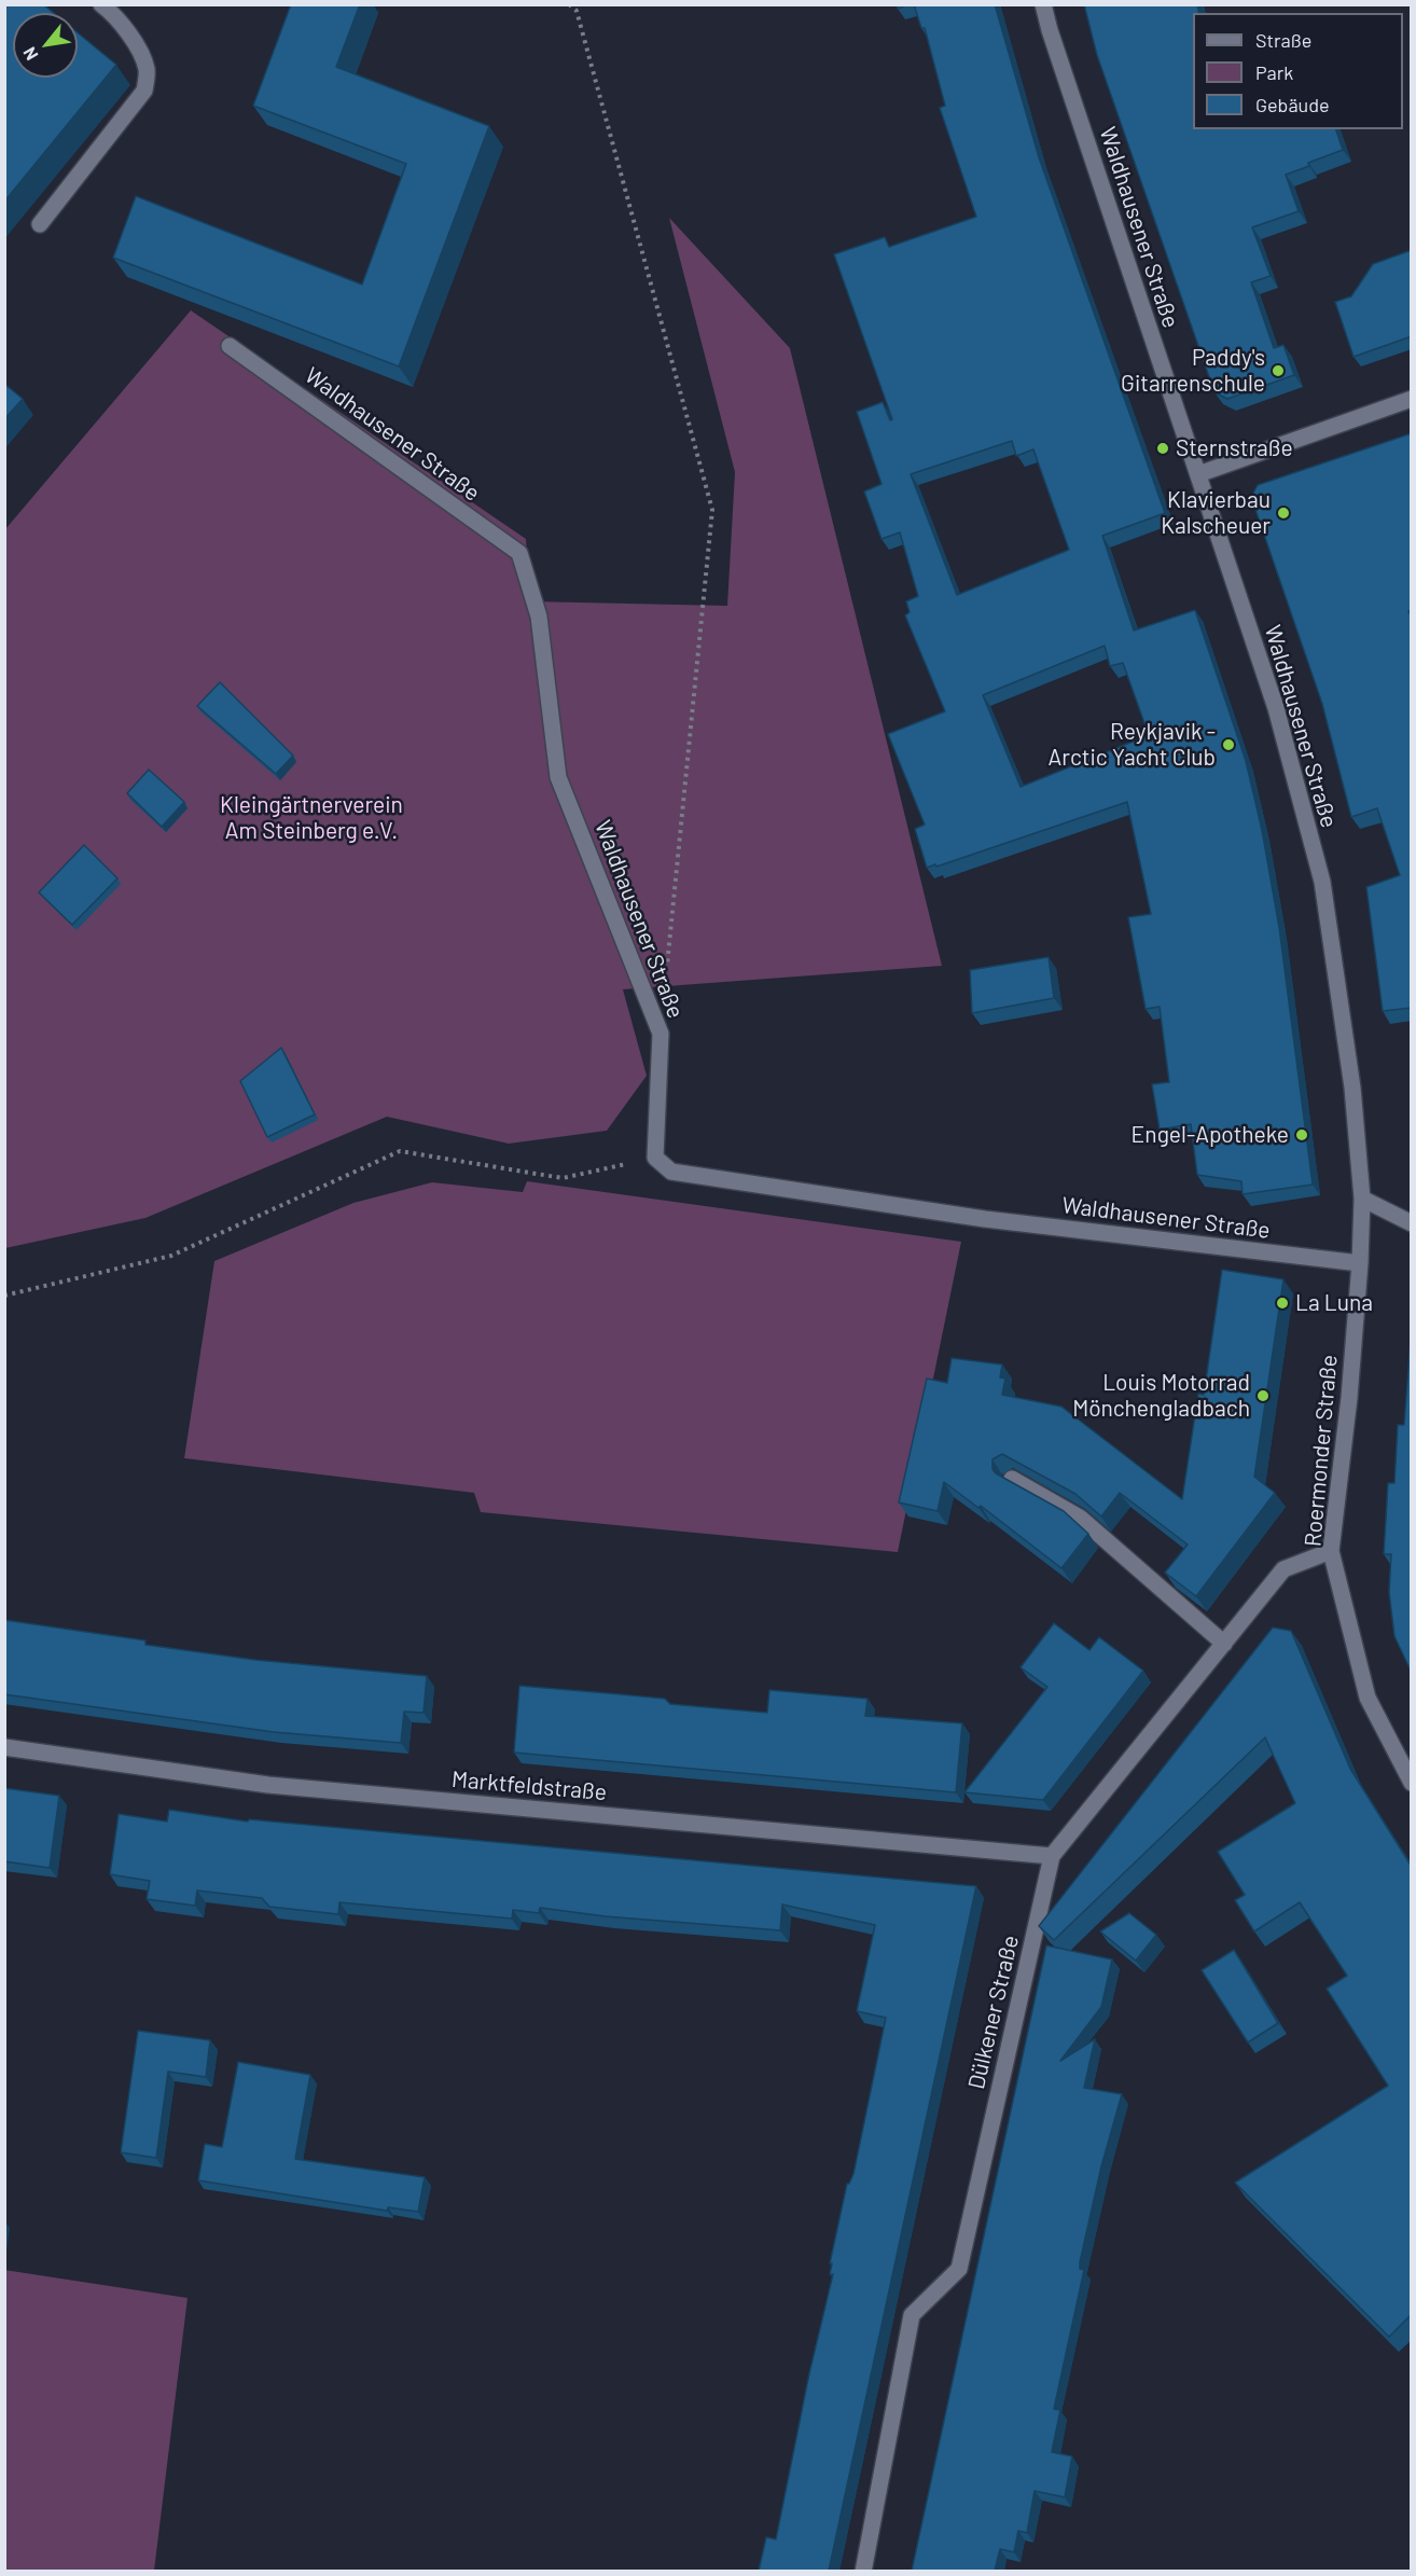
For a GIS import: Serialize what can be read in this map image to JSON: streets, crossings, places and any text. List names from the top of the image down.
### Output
{
  "streets": {
    "street": [
      "Waldhausener Straße",
      "Roermonder Straße",
      "Marktfeldstraße",
      "Dülkener Straße"
    ]
  },
  "crossings": [
    ["Waldhausener Straße", "Roermonder Straße"],
    ["Roermonder Straße", "Dülkener Straße"],
    ["Marktfeldstraße", "Dülkener Straße"]
  ],
  "parks": ["Kleingärtnerverein Am Steinberg e.V."],
  "places": [
    "Paddy's Gitarrenschule",
    "Sternstraße",
    "Klavierbau Kalscheuer",
    "Reykjavik - Arctic Yacht Club",
    "Engel-Apotheke",
    "La Luna",
    "Louis Motorrad Mönchengladbach"
  ],
  "legend": ["Straße", "Park", "Gebäude"],
  "north": "bottom left"
}
